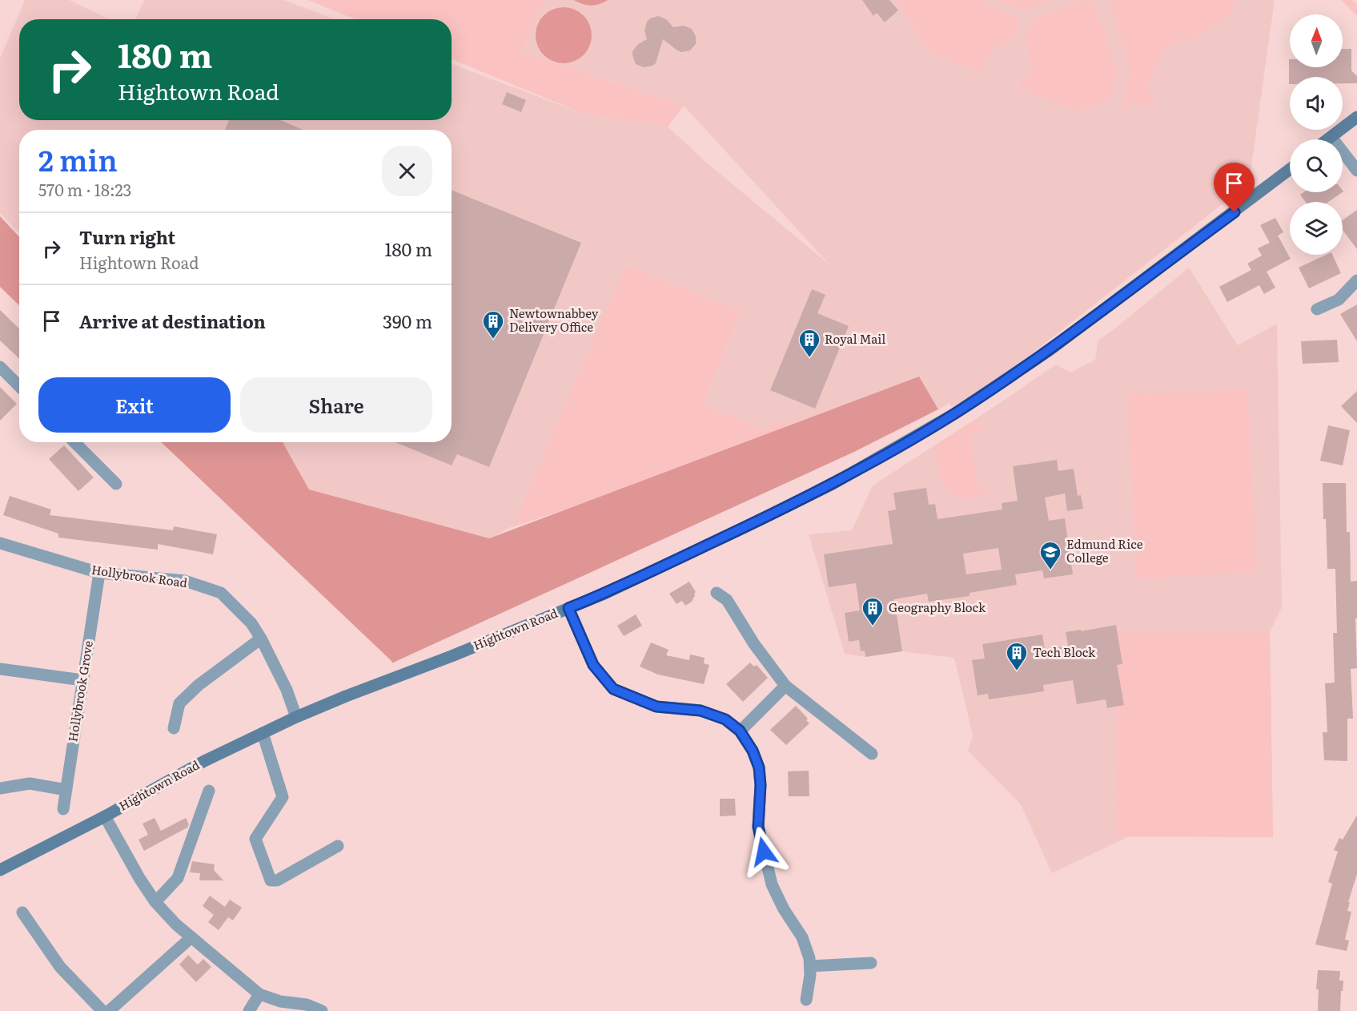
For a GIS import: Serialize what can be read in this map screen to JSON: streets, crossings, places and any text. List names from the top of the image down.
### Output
{
  "streets": {
    "main road": ["Hightown Road"],
    "street": ["Hollybrook Road", "Hollybrook Grove"]
  },
  "crossings": [
    ["Hollybrook Road", "Hightown Road"],
    ["Hollybrook Road", "Hollybrook Grove"]
  ],
  "places": {
    "building": [
      "Newtownabbey Delivery Office",
      "Royal Mail",
      "Geography Block",
      "Tech Block"
    ],
    "school or university": ["Edmund Rice College"]
  },
  "north": "top",
  "page": {
    "turn": ["180 m", "Hightown Road"],
    "heading": ["2 min", "570 m · 18:23"],
    "list": [
      {
        "name": "Turn right",
        "note": "Hightown Road",
        "value": "180 m"
      },
      {
        "name": "Arrive at destination",
        "value": "390 m"
      }
    ],
    "buttons": ["Exit", "Share"]
  }
}
